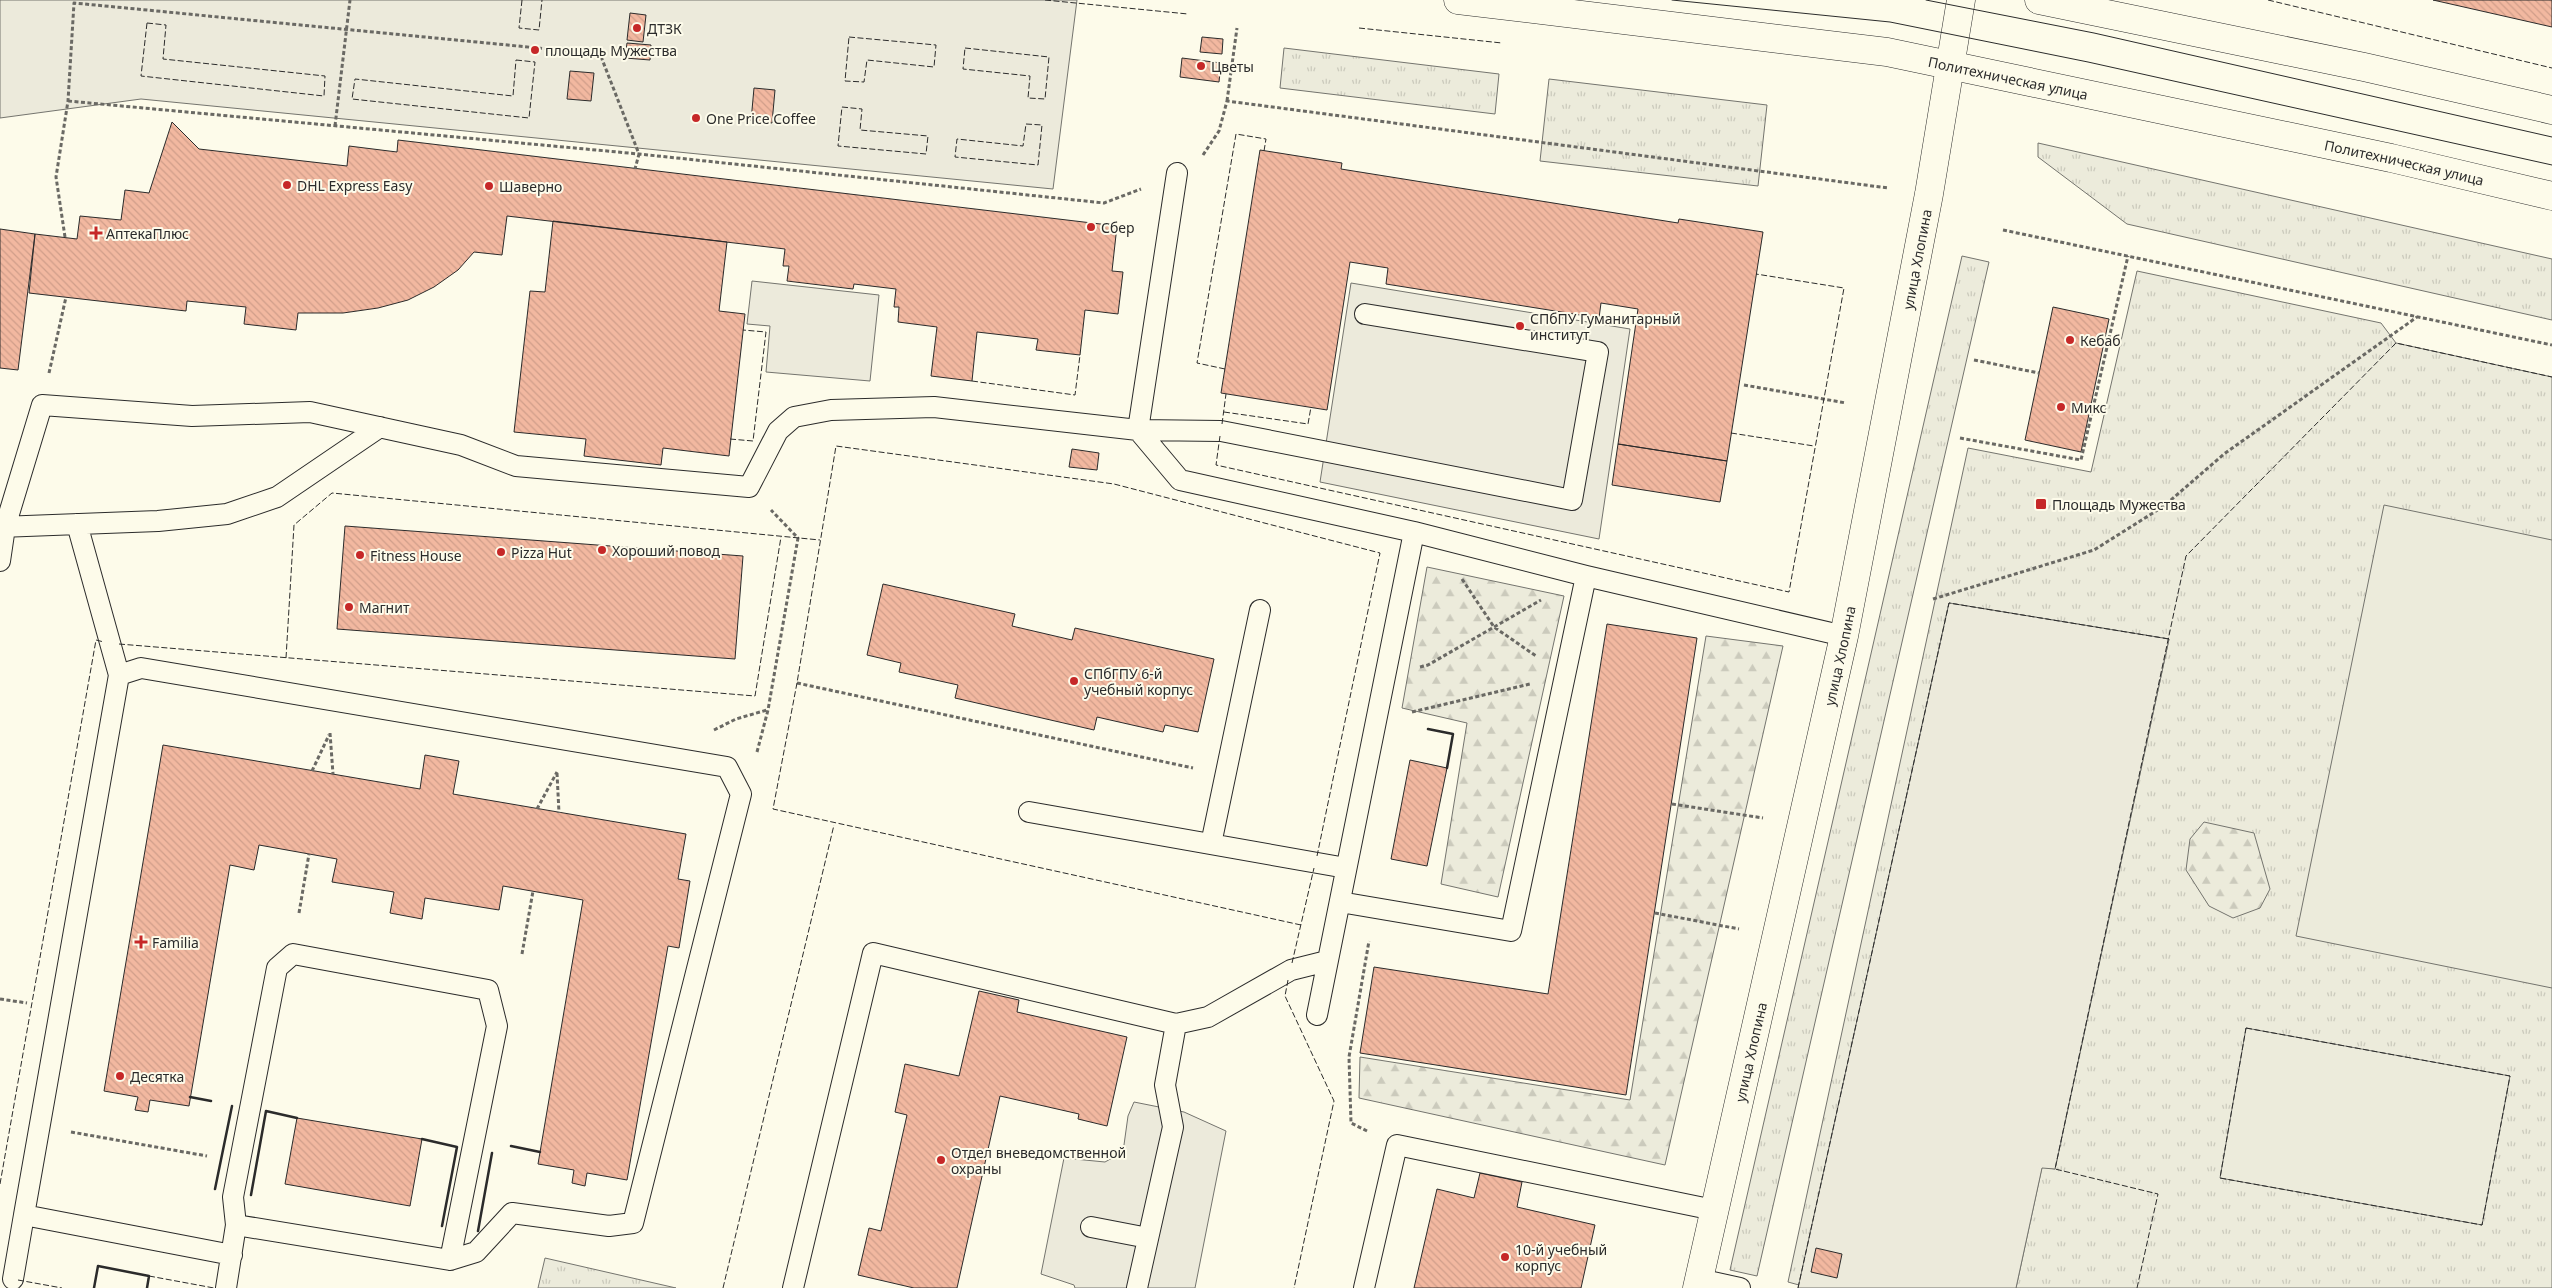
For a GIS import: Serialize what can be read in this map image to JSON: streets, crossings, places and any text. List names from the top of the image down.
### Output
{
  "streets": {
    "main road": ["Политехническая улица", "улица Хлопина"]
  },
  "crossings": [
    ["Политехническая улица", "улица Хлопина"]
  ],
  "places": {
    "other": [
      "ДТЗК",
      "площадь Мужества",
      "Цветы",
      "One Price Coffee",
      "DHL Express Easy",
      "Шаверно",
      "Сбер",
      "СПбПУ Гуманитарный институт",
      "Кебаб",
      "Микс",
      "Хороший повод",
      "Pizza Hut",
      "Fitness House",
      "Магнит",
      "СПбГПУ 6-й учебный корпус",
      "Десятка",
      "Отдел вневедомственной охраны",
      "10-й учебный корпус"
    ],
    "health": ["АптекаПлюс", "Familia"],
    "transit": ["Площадь Мужества"]
  }
}
